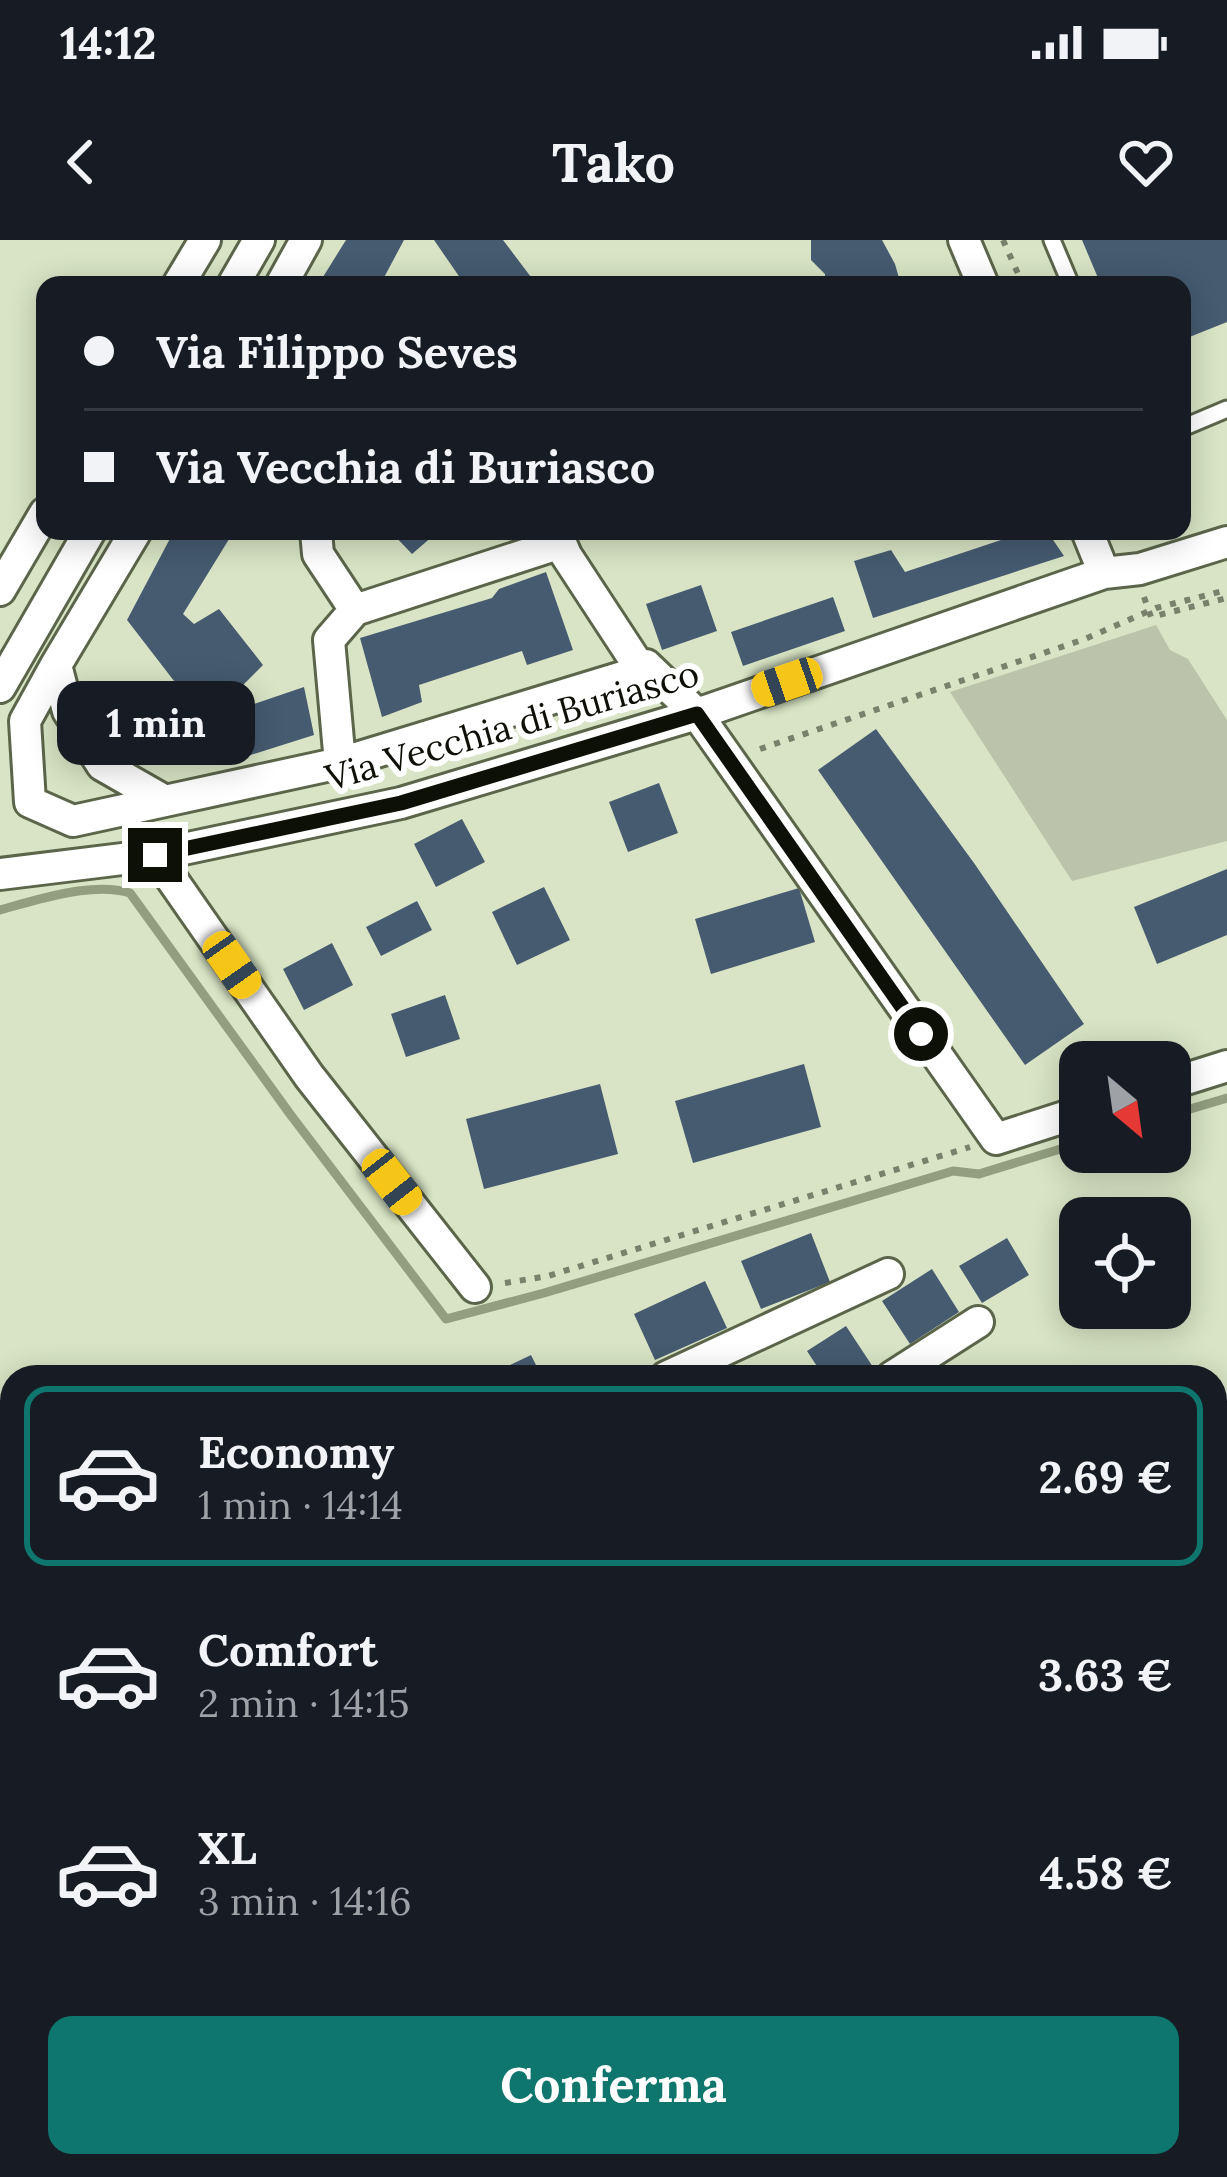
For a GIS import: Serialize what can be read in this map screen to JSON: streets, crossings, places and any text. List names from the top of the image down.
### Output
{
  "streets": {
    "street": ["Via Vecchia di Buriasco"]
  },
  "north": "bottom right",
  "page": {
    "status": "14:12",
    "header": "Tako",
    "banner": ["Via Filippo Seves", "Via Vecchia di Buriasco"],
    "bubble": "1 min",
    "list": [
      {
        "name": "Economy",
        "note": "1 min · 14:14",
        "value": "2.69 €"
      },
      {
        "name": "Comfort",
        "note": "2 min · 14:15",
        "value": "3.63 €"
      },
      {
        "name": "XL",
        "note": "3 min · 14:16",
        "value": "4.58 €"
      }
    ],
    "buttons": "Conferma"
  }
}
